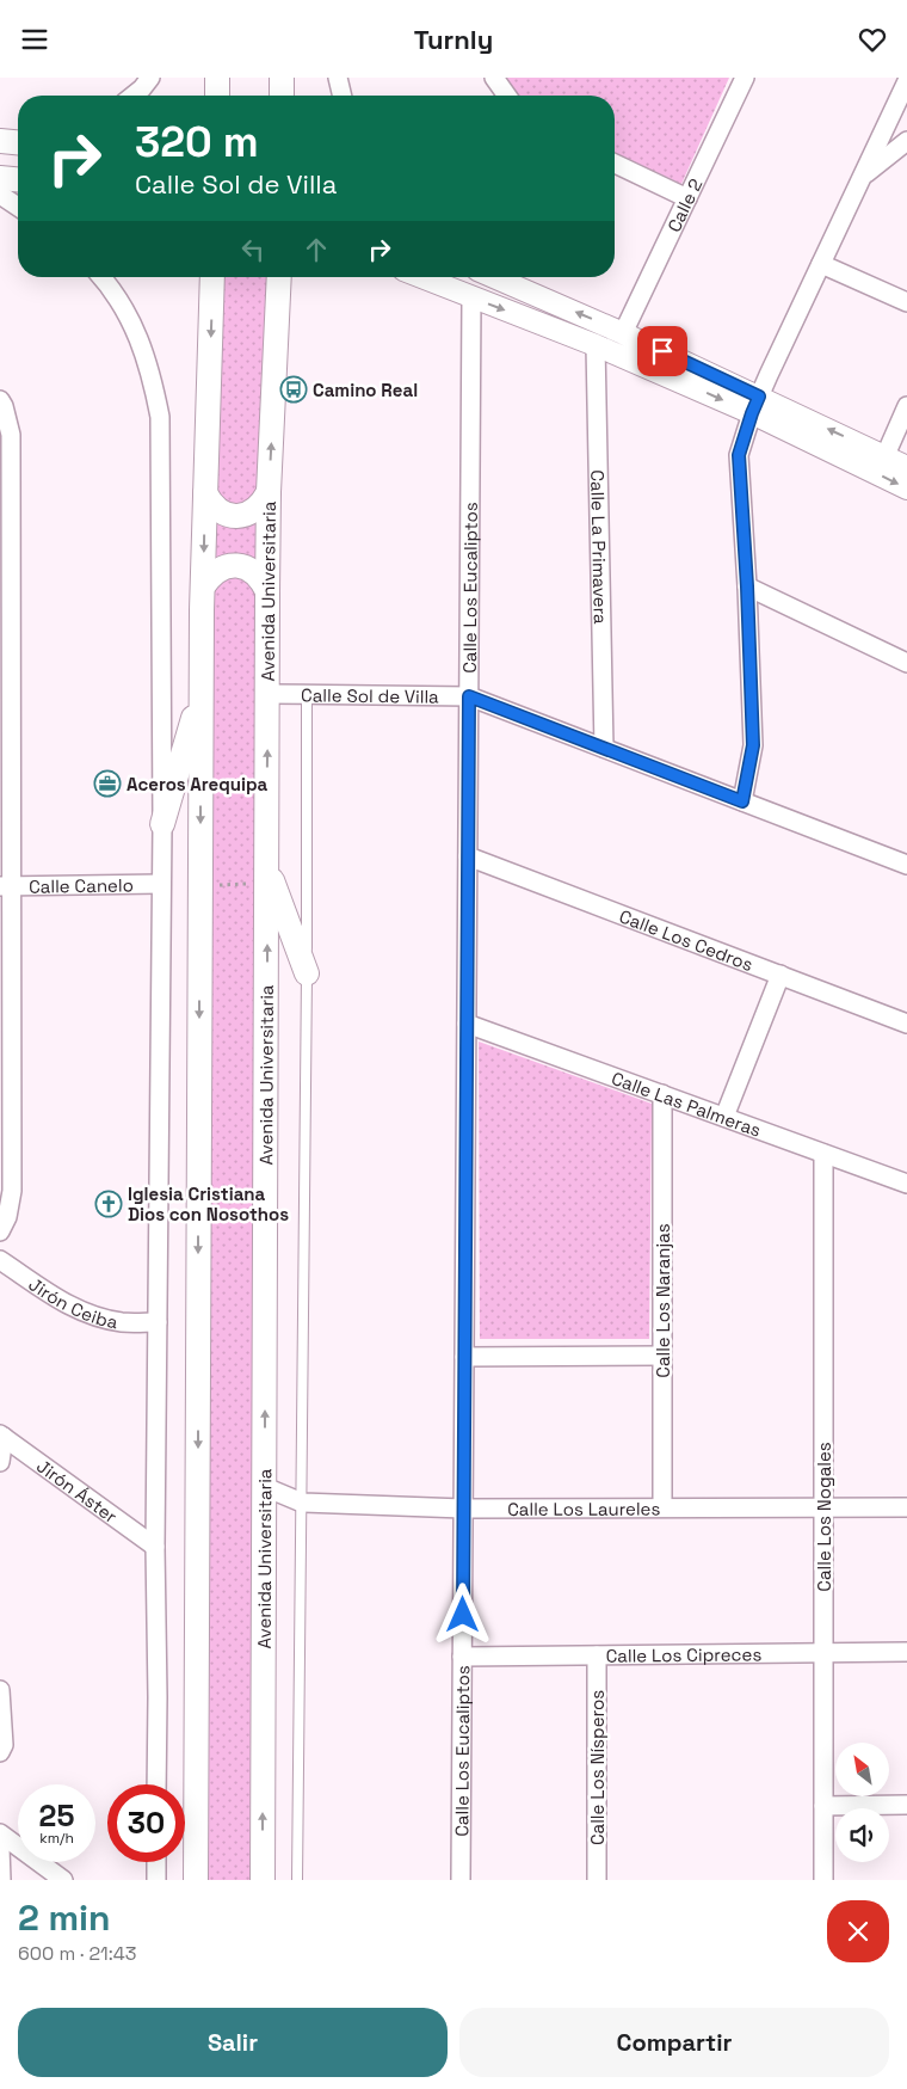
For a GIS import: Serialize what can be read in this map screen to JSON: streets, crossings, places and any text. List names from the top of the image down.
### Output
{
  "streets": {
    "main road": ["Avenida Universitaria"],
    "street": [
      "Calle 2",
      "Calle La Primavera",
      "Calle Los Eucaliptos",
      "Calle Sol de Villa",
      "Calle Canelo",
      "Calle Los Cedros",
      "Calle Las Palmeras",
      "Jirón Ceiba",
      "Calle Los Naranjas",
      "Jirón Áster",
      "Calle Los Laureles",
      "Calle Los Nogales",
      "Calle Los Cipreces",
      "Calle Los Nísperos"
    ]
  },
  "crossings": [
    ["Calle La Primavera", "Calle Sol de Villa"],
    ["Calle Los Eucaliptos", "Calle Sol de Villa"],
    ["Calle Los Eucaliptos", "Calle Los Cedros"],
    ["Calle Los Eucaliptos", "Calle Las Palmeras"],
    ["Calle Los Eucaliptos", "Calle Los Laureles"],
    ["Calle Los Eucaliptos", "Calle Los Cipreces"],
    ["Avenida Universitaria", "Calle Sol de Villa"],
    ["Avenida Universitaria", "Calle Los Laureles"],
    ["Calle Las Palmeras", "Calle Los Naranjas"],
    ["Calle Las Palmeras", "Calle Los Nogales"],
    ["Calle Los Naranjas", "Calle Los Laureles"],
    ["Calle Los Laureles", "Calle Los Nogales"],
    ["Calle Los Nogales", "Calle Los Cipreces"],
    ["Calle Los Cipreces", "Calle Los Nísperos"]
  ],
  "places": {
    "bus stop": ["Camino Real"],
    "office": ["Aceros Arequipa"],
    "church": ["Iglesia Cristiana Dios con Nosothos"]
  },
  "north": "top left",
  "page": {
    "header": "Turnly",
    "turn": ["320 m", "Calle Sol de Villa"],
    "speed": "25 km/h",
    "limit": "30",
    "heading": ["2 min", "600 m · 21:43"],
    "buttons": ["Salir", "Compartir"]
  }
}
